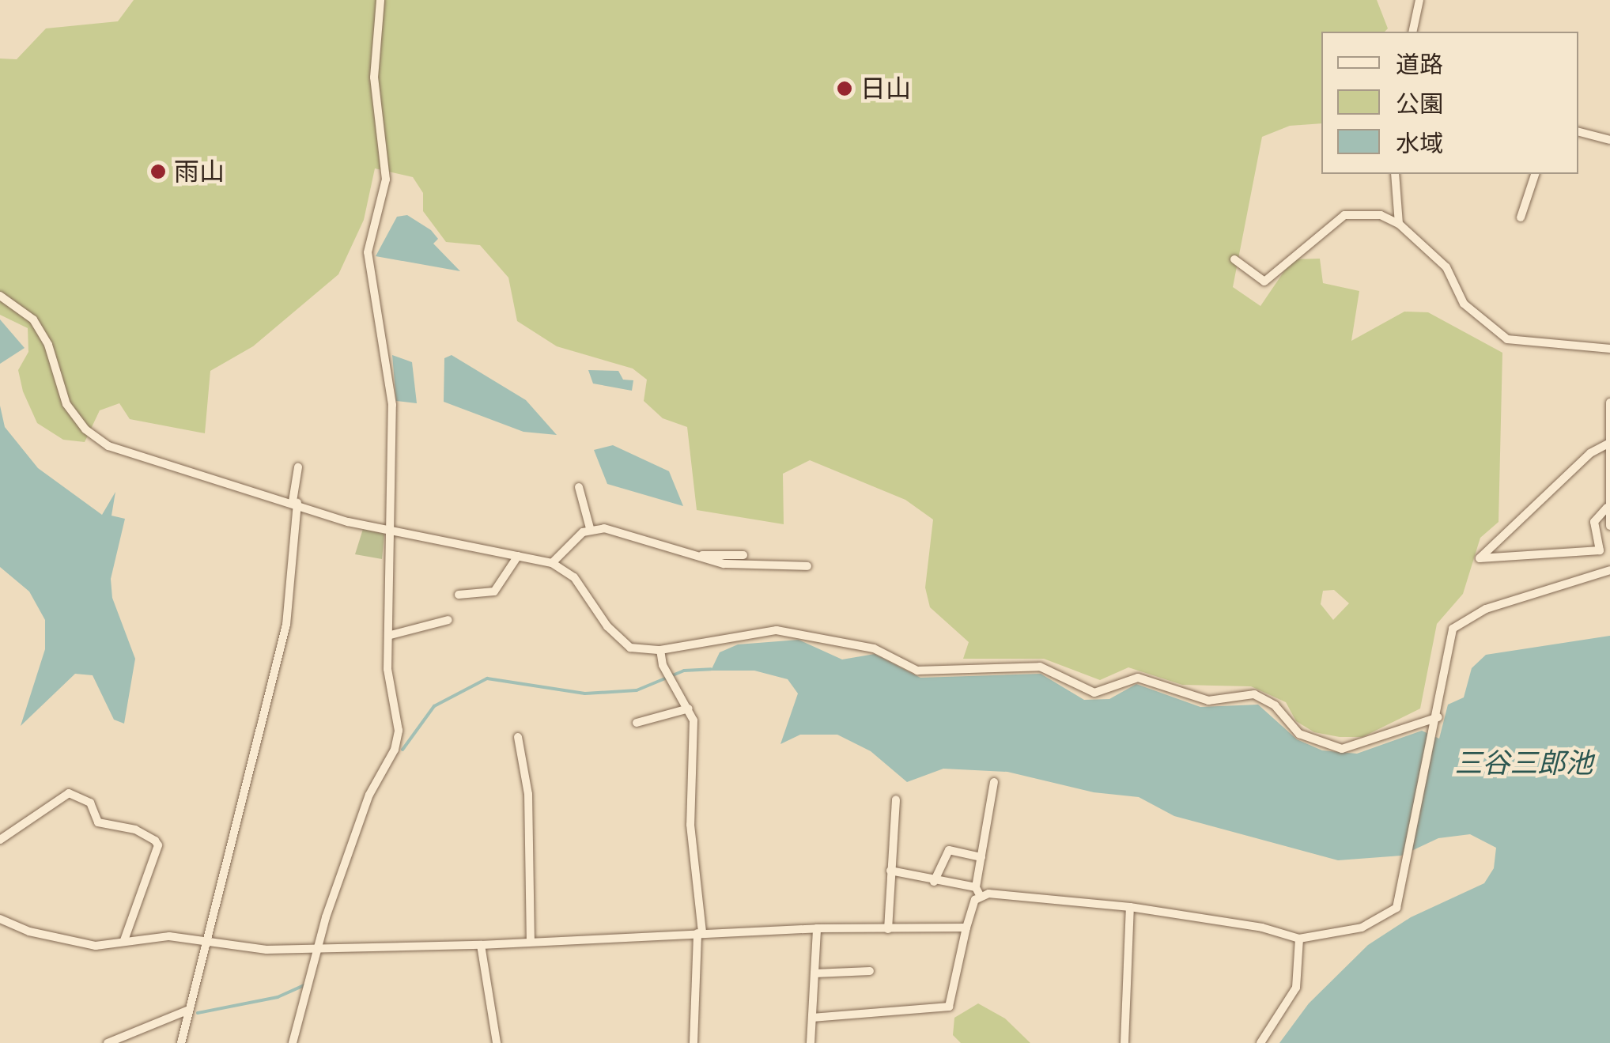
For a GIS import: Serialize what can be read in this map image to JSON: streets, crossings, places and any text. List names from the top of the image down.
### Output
{
  "water": ["三谷三郎池"],
  "places": ["日山", "雨山"],
  "legend": ["道路", "公園", "水域"]
}
